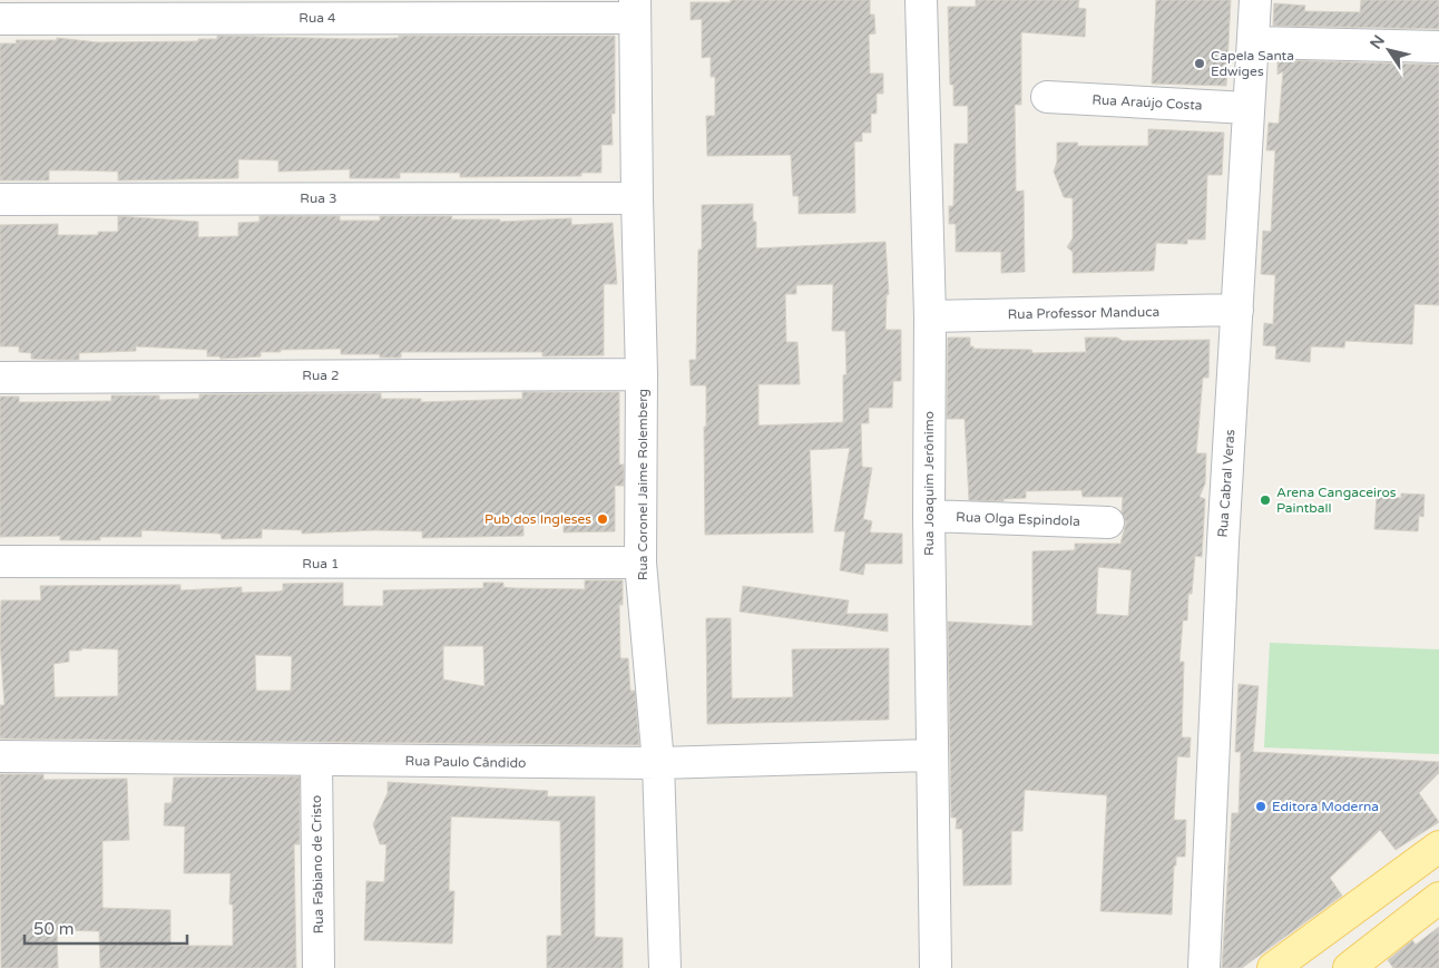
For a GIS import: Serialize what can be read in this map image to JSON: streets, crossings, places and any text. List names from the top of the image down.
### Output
{
  "streets": {
    "street": [
      "Rua 4",
      "Rua Araújo Costa",
      "Rua 3",
      "Rua Professor Manduca",
      "Rua 2",
      "Rua Joaquim Jerônimo",
      "Rua Cabral Veras",
      "Rua Coronel Jaime Rolemberg",
      "Rua Olga Espindola",
      "Rua 1",
      "Rua Paulo Cândido",
      "Rua Fabiano de Cristo"
    ]
  },
  "crossings": [
    ["Rua 4", "Rua Coronel Jaime Rolemberg"],
    ["Rua Araújo Costa", "Rua Cabral Veras"],
    ["Rua 3", "Rua Coronel Jaime Rolemberg"],
    ["Rua Professor Manduca", "Rua Joaquim Jerônimo"],
    ["Rua Professor Manduca", "Rua Cabral Veras"],
    ["Rua 2", "Rua Coronel Jaime Rolemberg"],
    ["Rua Joaquim Jerônimo", "Rua Olga Espindola"],
    ["Rua Joaquim Jerônimo", "Rua Paulo Cândido"],
    ["Rua Coronel Jaime Rolemberg", "Rua 1"],
    ["Rua Coronel Jaime Rolemberg", "Rua Paulo Cândido"],
    ["Rua Paulo Cândido", "Rua Fabiano de Cristo"]
  ],
  "places": [
    "Capela Santa Edwiges",
    "Arena Cangaceiros Paintball",
    "Pub dos Ingleses",
    "Editora Moderna"
  ],
  "scale_bar": "50 m",
  "north": "top left"
}
